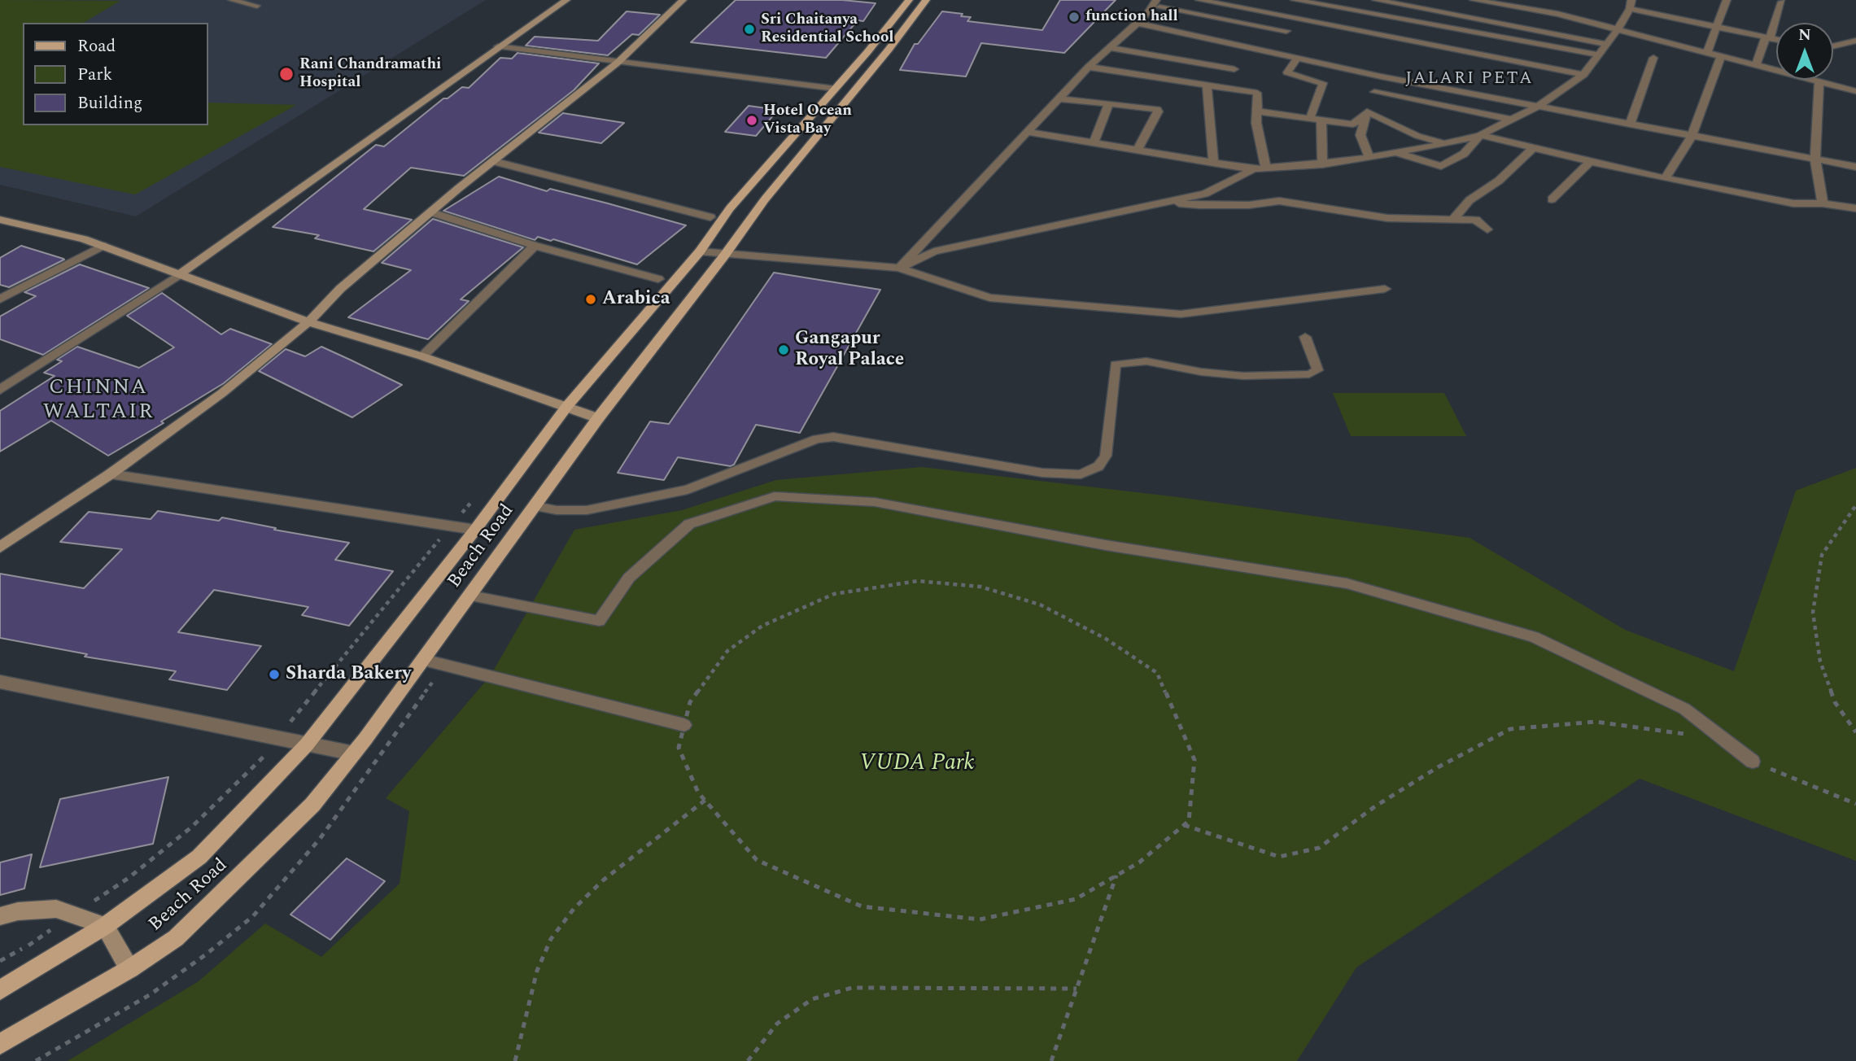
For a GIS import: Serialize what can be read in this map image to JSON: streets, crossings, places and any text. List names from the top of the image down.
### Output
{
  "streets": {
    "main road": ["Beach Road"]
  },
  "districts": ["JALARI PETA", "CHINNA WALTAIR"],
  "parks": ["VUDA Park"],
  "places": [
    "function hall",
    "Sri Chaitanya Residential School",
    "Rani Chandramathi Hospital",
    "Hotel Ocean Vista Bay",
    "Arabica",
    "Gangapur Royal Palace",
    "Sharda Bakery"
  ],
  "legend": ["Road", "Park", "Building"],
  "north": "top"
}
